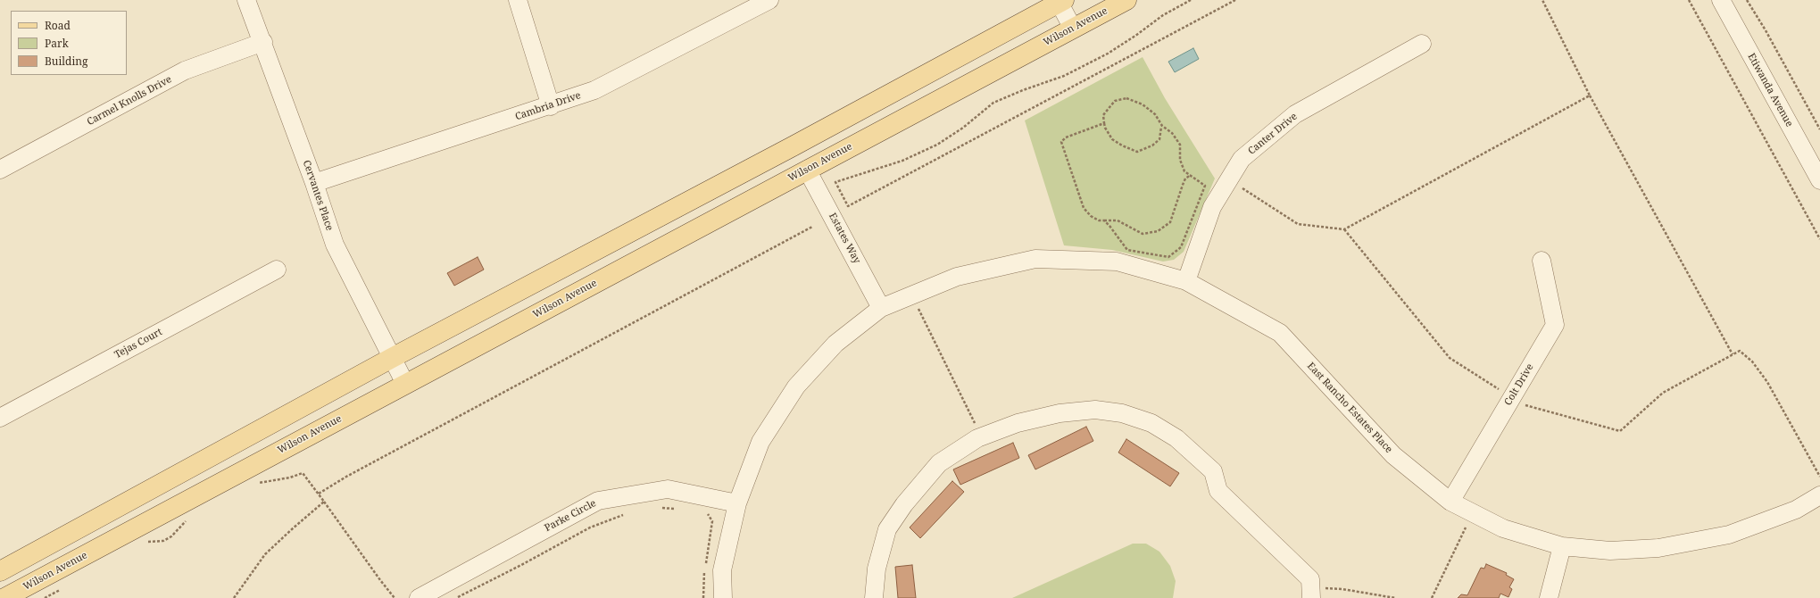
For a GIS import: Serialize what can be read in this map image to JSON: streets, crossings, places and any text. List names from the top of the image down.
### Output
{
  "streets": {
    "main road": ["Wilson Avenue"],
    "street": [
      "Etiwanda Avenue",
      "Carmel Knolls Drive",
      "Cambria Drive",
      "Canter Drive",
      "Cervantes Place",
      "Estates Way",
      "Tejas Court",
      "Colt Drive",
      "East Rancho Estates Place",
      "Parke Circle"
    ]
  },
  "crossings": [
    ["Wilson Avenue", "Cervantes Place"],
    ["Wilson Avenue", "Estates Way"],
    ["Carmel Knolls Drive", "Cervantes Place"],
    ["Cambria Drive", "Cervantes Place"],
    ["Canter Drive", "East Rancho Estates Place"],
    ["Estates Way", "East Rancho Estates Place"],
    ["Colt Drive", "East Rancho Estates Place"],
    ["East Rancho Estates Place", "Parke Circle"]
  ],
  "legend": ["Road", "Park", "Building"]
}
